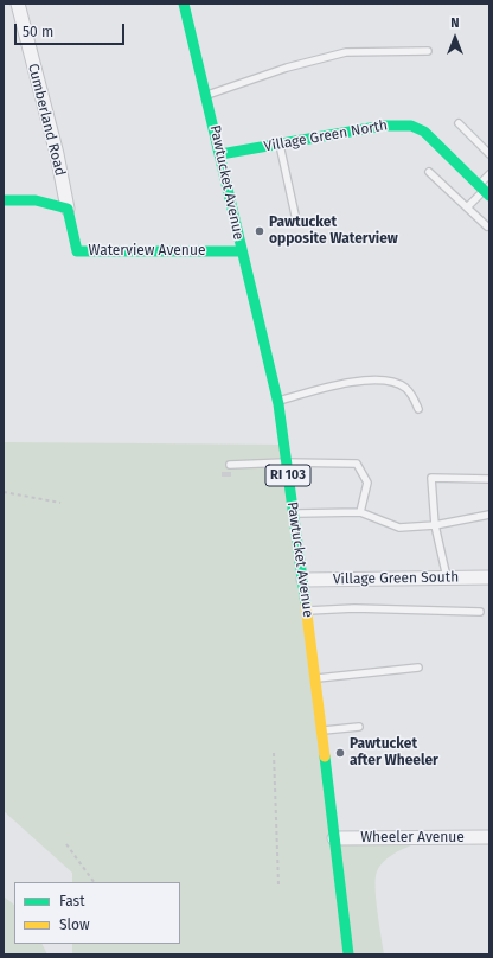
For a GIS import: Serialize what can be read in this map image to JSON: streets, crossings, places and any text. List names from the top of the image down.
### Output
{
  "streets": {
    "main road": [
      "Village Green North",
      "Pawtucket Avenue",
      "Waterview Avenue",
      "RI 103"
    ],
    "street": ["Cumberland Road", "Village Green South", "Wheeler Avenue"]
  },
  "crossings": [
    ["Cumberland Road", "Waterview Avenue"],
    ["Village Green North", "Pawtucket Avenue"],
    ["Pawtucket Avenue", "Waterview Avenue"],
    ["Pawtucket Avenue", "Village Green South"],
    ["Pawtucket Avenue", "Wheeler Avenue"]
  ],
  "places": ["Pawtucket opposite Waterview", "Pawtucket after Wheeler"],
  "legend": ["Fast", "Slow"],
  "scale_bar": "50 m",
  "north": "top"
}
